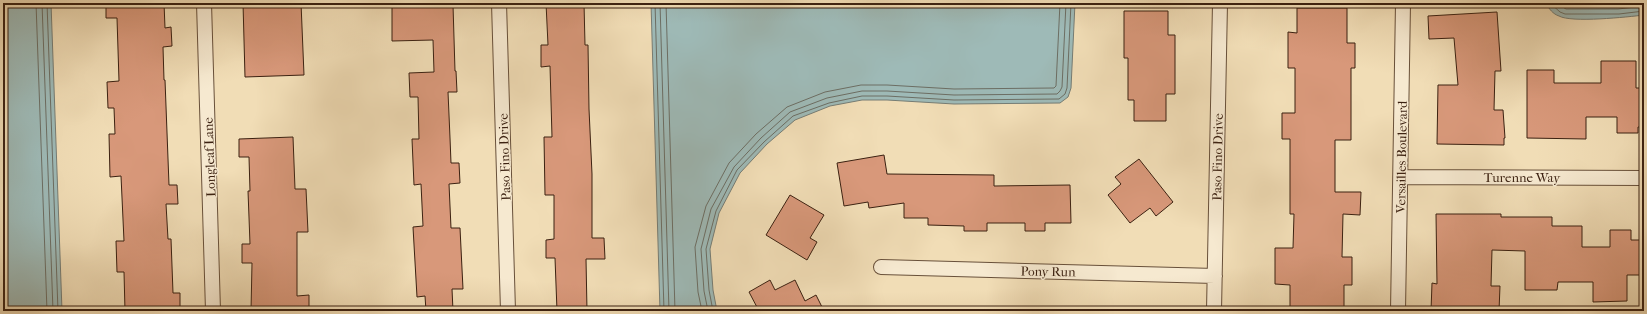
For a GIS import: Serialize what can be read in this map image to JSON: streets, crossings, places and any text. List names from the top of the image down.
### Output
{
  "streets": {
    "street": [
      "Longleaf Lane",
      "Paso Fino Drive",
      "Versailles Boulevard",
      "Turenne Way",
      "Pony Run"
    ]
  },
  "crossings": [
    ["Paso Fino Drive", "Pony Run"],
    ["Versailles Boulevard", "Turenne Way"]
  ]
}
